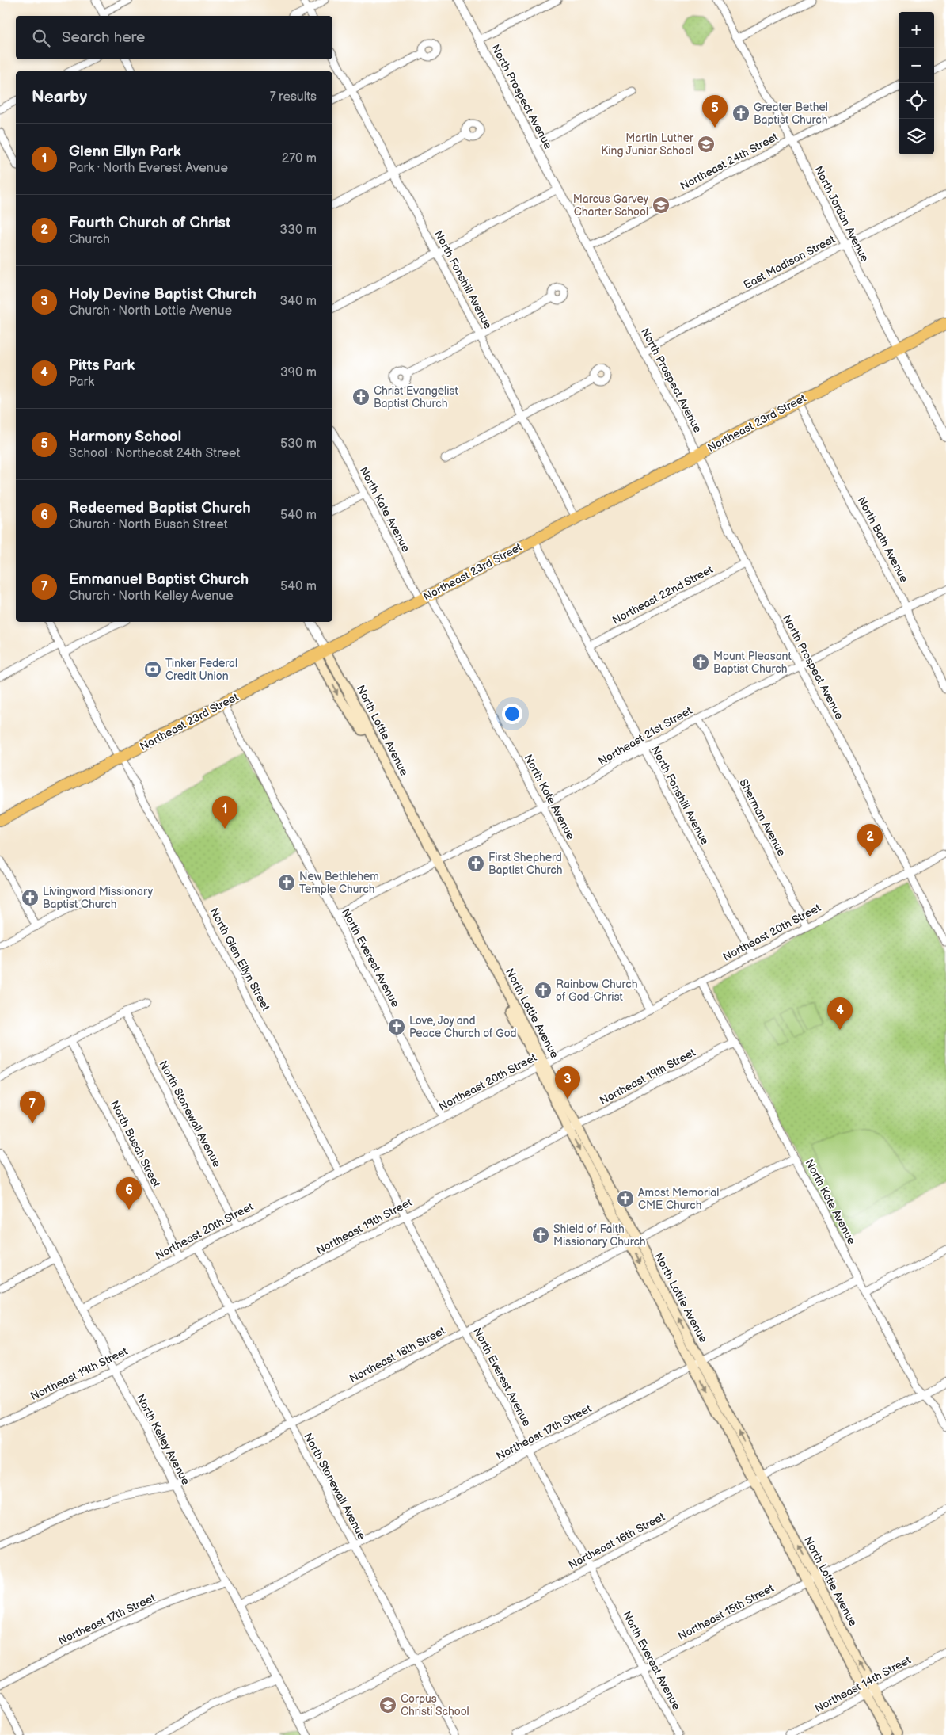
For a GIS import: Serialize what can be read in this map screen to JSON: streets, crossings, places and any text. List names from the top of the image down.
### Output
{
  "streets": {
    "main road": ["Northeast 23rd Street", "North Lottie Avenue"],
    "street": [
      "North Prospect Avenue",
      "Northeast 24th Street",
      "North Jordan Avenue",
      "East Madison Street",
      "North Fonshill Avenue",
      "North Kate Avenue",
      "North Bath Avenue",
      "Northeast 22nd Street",
      "Northeast 21st Street",
      "Sherman Avenue",
      "Northeast 20th Street",
      "North Everest Avenue",
      "North Glen Ellyn Street",
      "Northeast 19th Street",
      "North Stonewall Avenue",
      "North Busch Street",
      "Northeast 18th Street",
      "Northeast 17th Street",
      "North Kelley Avenue",
      "Northeast 16th Street",
      "Northeast 15th Street",
      "Northeast 14th Street"
    ]
  },
  "crossings": [
    ["North Prospect Avenue", "Northeast 24th Street"],
    ["North Prospect Avenue", "East Madison Street"],
    ["North Prospect Avenue", "Northeast 23rd Street"],
    ["North Prospect Avenue", "Northeast 22nd Street"],
    ["North Prospect Avenue", "Northeast 21st Street"],
    ["North Prospect Avenue", "Northeast 20th Street"],
    ["Northeast 24th Street", "North Jordan Avenue"],
    ["North Jordan Avenue", "East Madison Street"],
    ["North Jordan Avenue", "Northeast 23rd Street"],
    ["North Fonshill Avenue", "Northeast 23rd Street"],
    ["North Fonshill Avenue", "Northeast 22nd Street"],
    ["North Fonshill Avenue", "Northeast 21st Street"],
    ["North Fonshill Avenue", "Northeast 20th Street"],
    ["Northeast 23rd Street", "North Kate Avenue"],
    ["Northeast 23rd Street", "North Bath Avenue"],
    ["Northeast 23rd Street", "North Lottie Avenue"],
    ["Northeast 23rd Street", "North Everest Avenue"],
    ["Northeast 23rd Street", "North Glen Ellyn Street"],
    ["North Kate Avenue", "Northeast 21st Street"],
    ["North Kate Avenue", "Northeast 20th Street"],
    ["North Kate Avenue", "Northeast 19th Street"],
    ["North Kate Avenue", "Northeast 18th Street"],
    ["North Kate Avenue", "Northeast 17th Street"],
    ["North Kate Avenue", "Northeast 16th Street"],
    ["North Bath Avenue", "Northeast 21st Street"],
    ["North Lottie Avenue", "Northeast 21st Street"],
    ["North Lottie Avenue", "Northeast 20th Street"],
    ["North Lottie Avenue", "Northeast 19th Street"],
    ["North Lottie Avenue", "Northeast 18th Street"],
    ["North Lottie Avenue", "Northeast 17th Street"],
    ["North Lottie Avenue", "Northeast 16th Street"],
    ["North Lottie Avenue", "Northeast 15th Street"],
    ["North Lottie Avenue", "Northeast 14th Street"],
    ["Northeast 21st Street", "Sherman Avenue"],
    ["Northeast 21st Street", "North Everest Avenue"],
    ["Sherman Avenue", "Northeast 20th Street"],
    ["Northeast 20th Street", "North Everest Avenue"],
    ["Northeast 20th Street", "North Glen Ellyn Street"],
    ["Northeast 20th Street", "North Stonewall Avenue"],
    ["Northeast 20th Street", "North Busch Street"],
    ["Northeast 20th Street", "North Kelley Avenue"],
    ["North Everest Avenue", "Northeast 19th Street"],
    ["North Everest Avenue", "Northeast 18th Street"],
    ["North Everest Avenue", "Northeast 17th Street"],
    ["North Everest Avenue", "Northeast 16th Street"],
    ["North Everest Avenue", "Northeast 15th Street"],
    ["Northeast 19th Street", "North Stonewall Avenue"],
    ["Northeast 19th Street", "North Kelley Avenue"],
    ["North Stonewall Avenue", "Northeast 18th Street"],
    ["North Stonewall Avenue", "Northeast 17th Street"],
    ["North Stonewall Avenue", "Northeast 16th Street"],
    ["Northeast 18th Street", "North Kelley Avenue"],
    ["Northeast 17th Street", "North Kelley Avenue"],
    ["North Kelley Avenue", "Northeast 16th Street"]
  ],
  "places": {
    "church": [
      "Greater Bethel Baptist Church",
      "Christ Evangelist Baptist Church",
      "Mount Pleasant Baptist Church",
      "First Shepherd Baptist Church",
      "New Bethlehem Temple Church",
      "Livingword Missionary Baptist Church",
      "Rainbow Church of God-Christ",
      "Love, Joy and Peace Church of God",
      "Amost Memorial CME Church",
      "Shield of Faith Missionary Church"
    ],
    "school or university": ["Martin Luther King Junior School", "Marcus Garvey Charter School", "Corpus Christi School"],
    "bank": ["Tinker Federal Credit Union"]
  },
  "page": {
    "map_buttons": ["+", "−"],
    "search": "Search here",
    "heading": ["Nearby", "7 results"],
    "pins": [
      "5",
      "1",
      "2",
      "4",
      "3",
      "7",
      "6"
    ],
    "list": [
      {
        "mark": "1",
        "name": "Glenn Ellyn Park",
        "note": "Park · North Everest Avenue",
        "value": "270 m"
      },
      {
        "mark": "2",
        "name": "Fourth Church of Christ",
        "note": "Church",
        "value": "330 m"
      },
      {
        "mark": "3",
        "name": "Holy Devine Baptist Church",
        "note": "Church · North Lottie Avenue",
        "value": "340 m"
      },
      {
        "mark": "4",
        "name": "Pitts Park",
        "note": "Park",
        "value": "390 m"
      },
      {
        "mark": "5",
        "name": "Harmony School",
        "note": "School · Northeast 24th Street",
        "value": "530 m"
      },
      {
        "mark": "6",
        "name": "Redeemed Baptist Church",
        "note": "Church · North Busch Street",
        "value": "540 m"
      },
      {
        "mark": "7",
        "name": "Emmanuel Baptist Church",
        "note": "Church · North Kelley Avenue",
        "value": "540 m"
      }
    ]
  }
}
